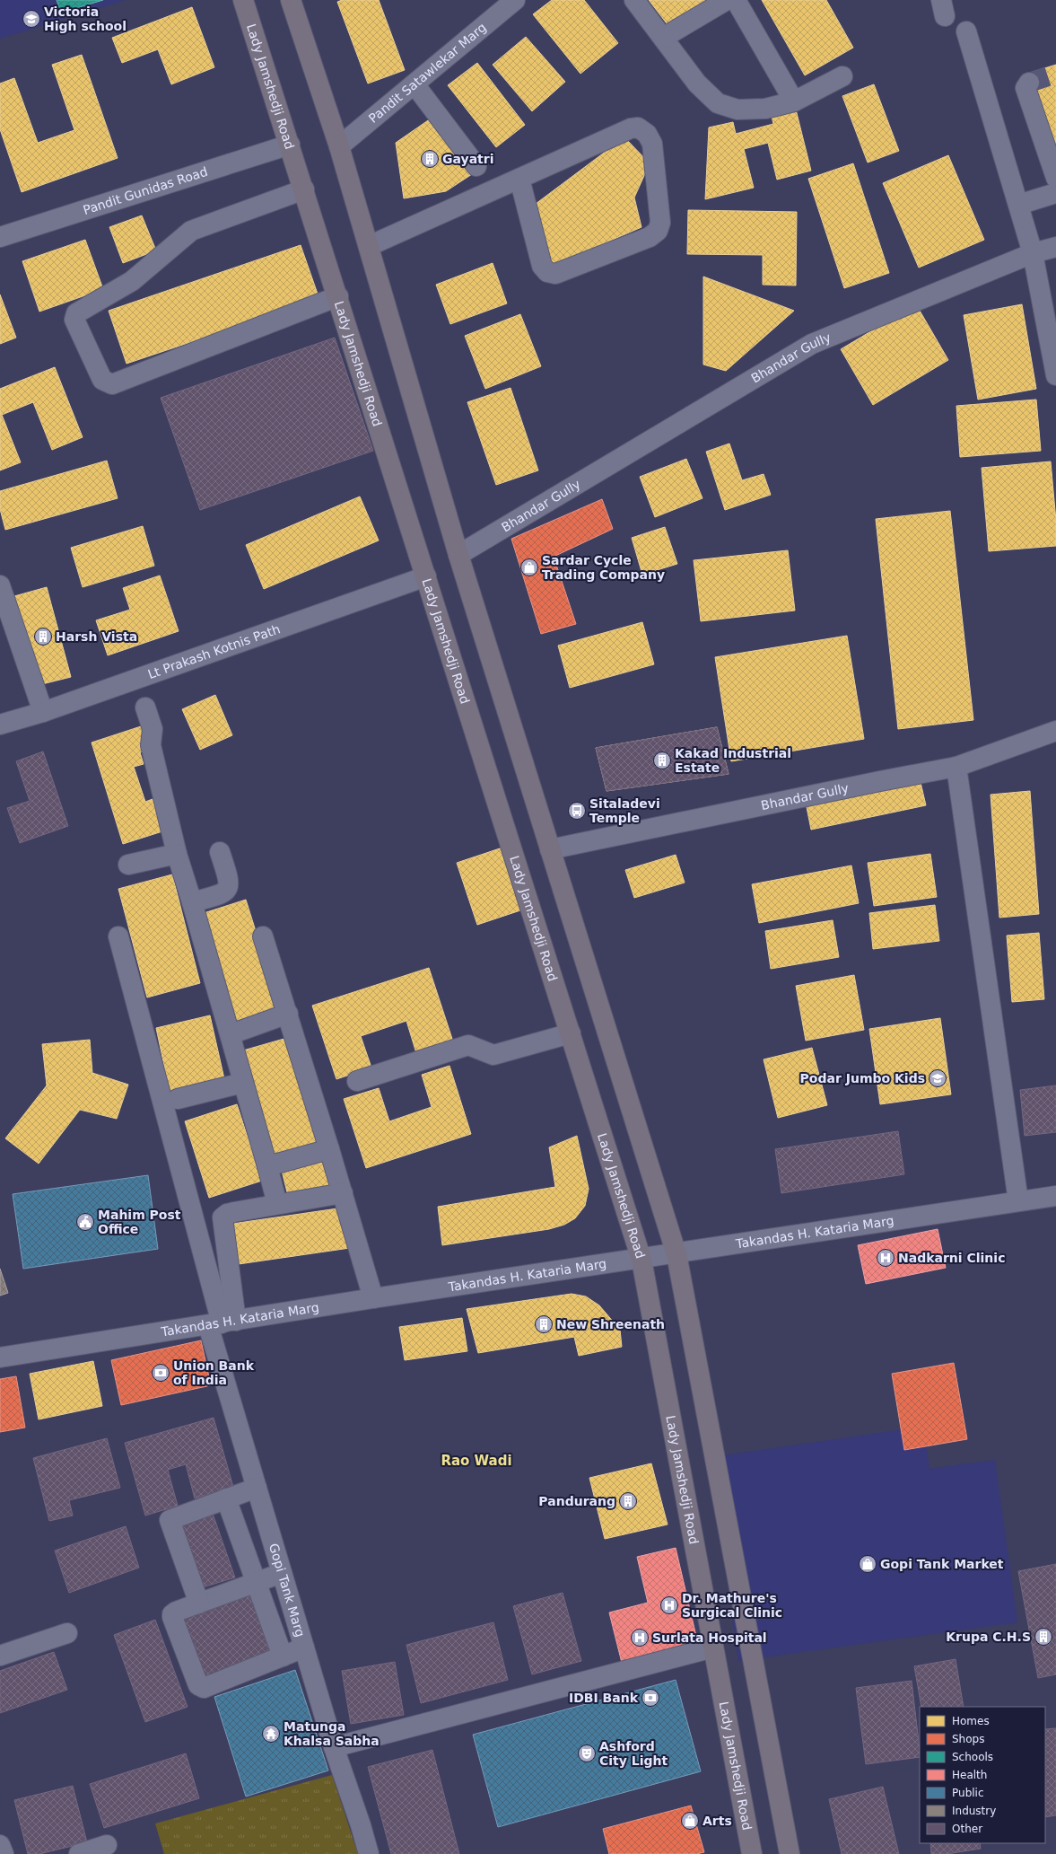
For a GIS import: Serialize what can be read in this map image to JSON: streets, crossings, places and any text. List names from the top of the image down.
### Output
{
  "streets": {
    "main road": ["Lady Jamshedji Road"],
    "street": [
      "Pandit Satawlekar Marg",
      "Pandit Gunidas Road",
      "Bhandar Gully",
      "Lt Prakash Kotnis Path",
      "Takandas H. Kataria Marg",
      "Gopi Tank Marg"
    ]
  },
  "crossings": [
    ["Lady Jamshedji Road", "Pandit Gunidas Road"],
    ["Lady Jamshedji Road", "Lt Prakash Kotnis Path"],
    ["Lady Jamshedji Road", "Takandas H. Kataria Marg"],
    ["Takandas H. Kataria Marg", "Gopi Tank Marg"]
  ],
  "districts": ["Rao Wadi"],
  "places": {
    "school or university": ["Victoria High school", "Podar Jumbo Kids"],
    "building": [
      "Gayatri",
      "Harsh Vista",
      "Kakad Industrial Estate",
      "New Shreenath",
      "Pandurang",
      "Krupa C.H.S"
    ],
    "shop": ["Sardar Cycle Trading Company", "Gopi Tank Market", "Arts"],
    "bus stop": ["Sitaladevi Temple"],
    "public building": ["Mahim Post Office"],
    "hospital": ["Nadkarni Clinic", "Dr. Mathure's Surgical Clinic", "Surlata Hospital"],
    "bank": ["Union Bank of India", "IDBI Bank"],
    "temple": ["Matunga Khalsa Sabha"],
    "theatre": ["Ashford City Light"]
  },
  "legend": [
    "Homes",
    "Shops",
    "Schools",
    "Health",
    "Public",
    "Industry",
    "Other"
  ]
}
